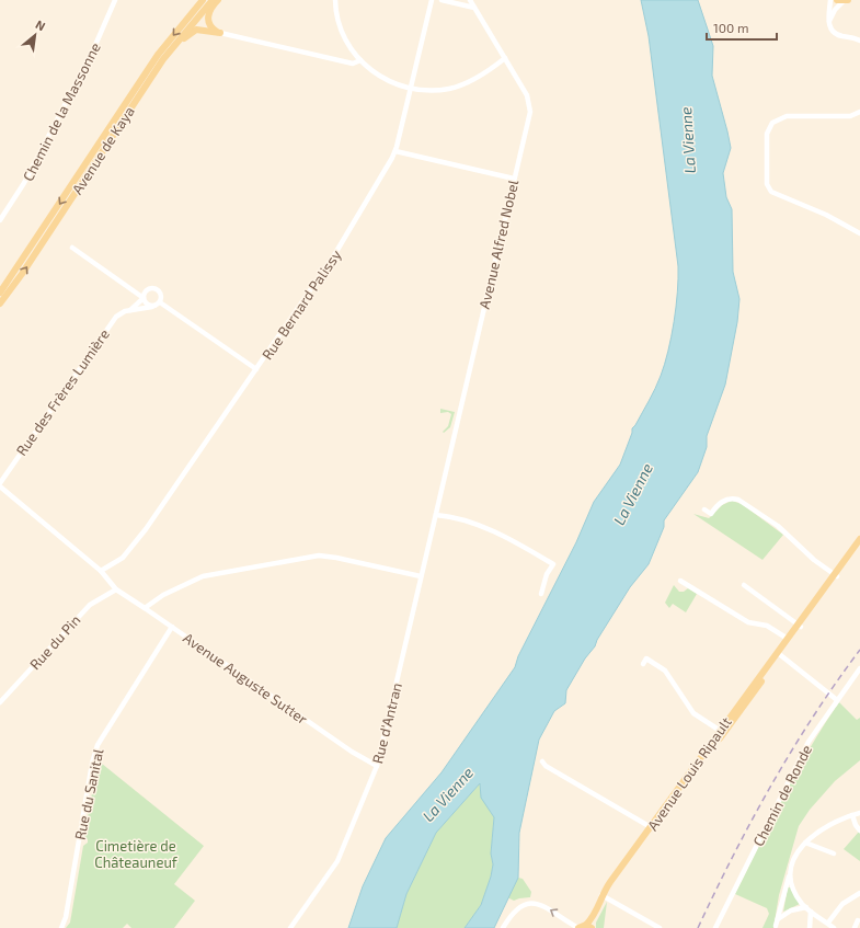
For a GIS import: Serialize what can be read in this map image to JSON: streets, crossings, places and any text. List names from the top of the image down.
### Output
{
  "streets": {
    "main road": ["Avenue de Kaya", "Avenue Louis Ripault"],
    "street": [
      "Chemin de la Massonne",
      "Avenue Alfred Nobel",
      "Rue Bernard Palissy",
      "Rue des Frères Lumière",
      "Rue du Pin",
      "Avenue Auguste Sutter",
      "Rue d'Antran",
      "Rue du Sanital",
      "Chemin de Ronde"
    ]
  },
  "crossings": [
    ["Avenue Alfred Nobel", "Rue d'Antran"],
    ["Rue Bernard Palissy", "Avenue Auguste Sutter"],
    ["Rue du Pin", "Avenue Auguste Sutter"],
    ["Avenue Auguste Sutter", "Rue d'Antran"],
    ["Avenue Auguste Sutter", "Rue du Sanital"]
  ],
  "water": ["La Vienne"],
  "parks": ["Cimetière de Châteauneuf"],
  "scale_bar": "100 m",
  "north": "top right"
}
